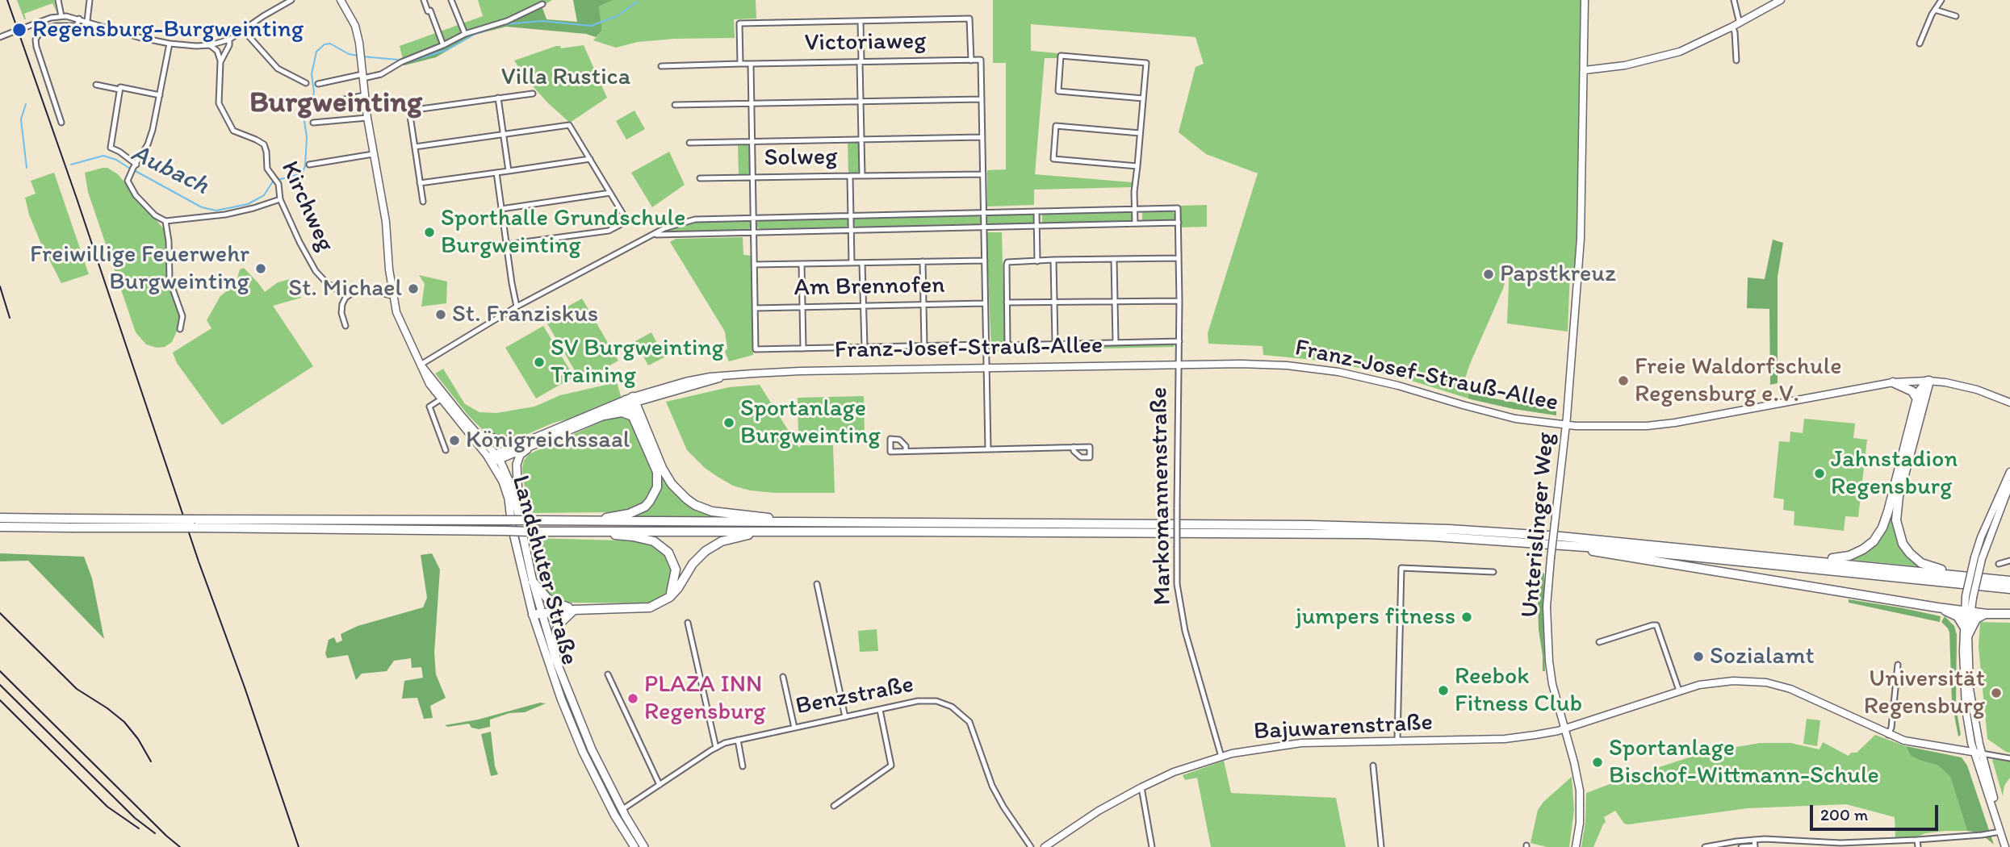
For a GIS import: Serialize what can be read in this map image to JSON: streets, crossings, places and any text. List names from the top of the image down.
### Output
{
  "streets": {
    "main road": ["Franz-Josef-Strauß-Allee", "Landshuter Straße"],
    "street": [
      "Victoriaweg",
      "Solweg",
      "Kirchweg",
      "Am Brennofen",
      "Markomannenstraße",
      "Unterislinger Weg",
      "Benzstraße",
      "Bajuwarenstraße"
    ]
  },
  "crossings": [
    ["Franz-Josef-Strauß-Allee", "Markomannenstraße"],
    ["Franz-Josef-Strauß-Allee", "Unterislinger Weg"],
    ["Franz-Josef-Strauß-Allee", "Landshuter Straße"],
    ["Markomannenstraße", "Bajuwarenstraße"],
    ["Unterislinger Weg", "Bajuwarenstraße"],
    ["Landshuter Straße", "Benzstraße"]
  ],
  "districts": ["Burgweinting"],
  "water": ["Aubach"],
  "parks": ["Villa Rustica"],
  "places": [
    "Regensburg-Burgweinting",
    "Sporthalle Grundschule Burgweinting",
    "Freiwillige Feuerwehr Burgweinting",
    "Papstkreuz",
    "St. Michael",
    "St. Franziskus",
    "SV Burgweinting Training",
    "Freie Waldorfschule Regensburg e.V.",
    "Sportanlage Burgweinting",
    "Königreichssaal",
    "Jahnstadion Regensburg",
    "jumpers fitness",
    "Sozialamt",
    "Reebok Fitness Club",
    "Universität Regensburg",
    "PLAZA INN Regensburg",
    "Sportanlage Bischof-Wittmann-Schule"
  ],
  "scale_bar": "200 m"
}
